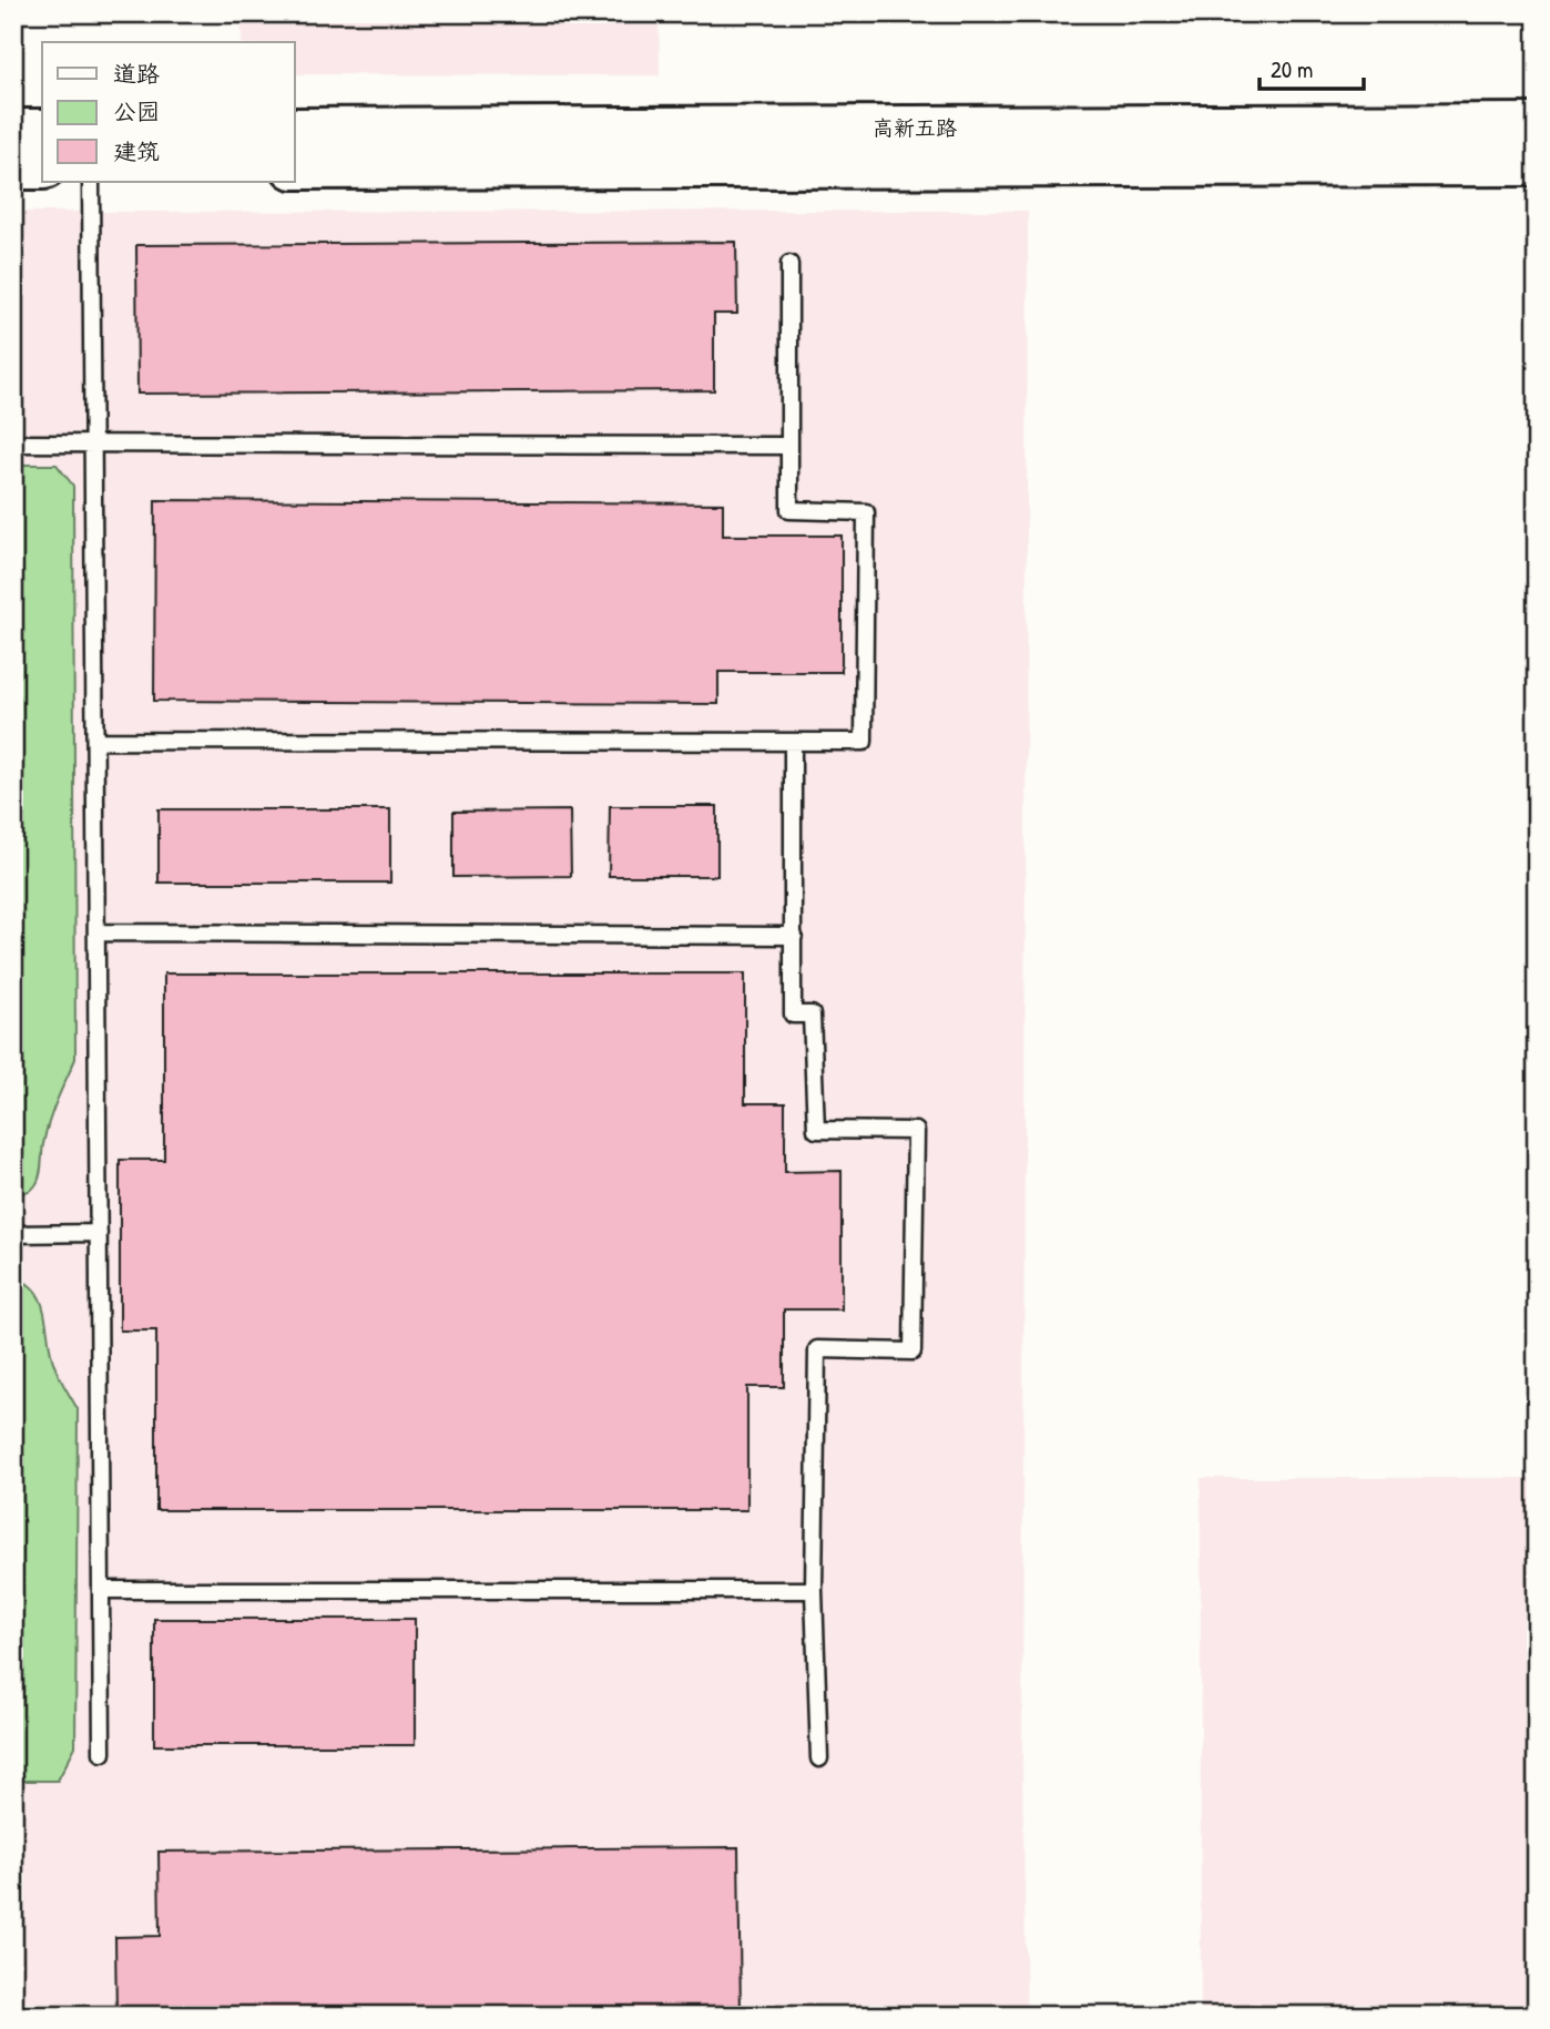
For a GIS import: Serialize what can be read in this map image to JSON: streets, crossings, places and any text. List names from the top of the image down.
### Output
{
  "streets": {
    "main road": ["高新五路"]
  },
  "legend": ["道路", "公园", "建筑"],
  "scale_bar": "20 m"
}
